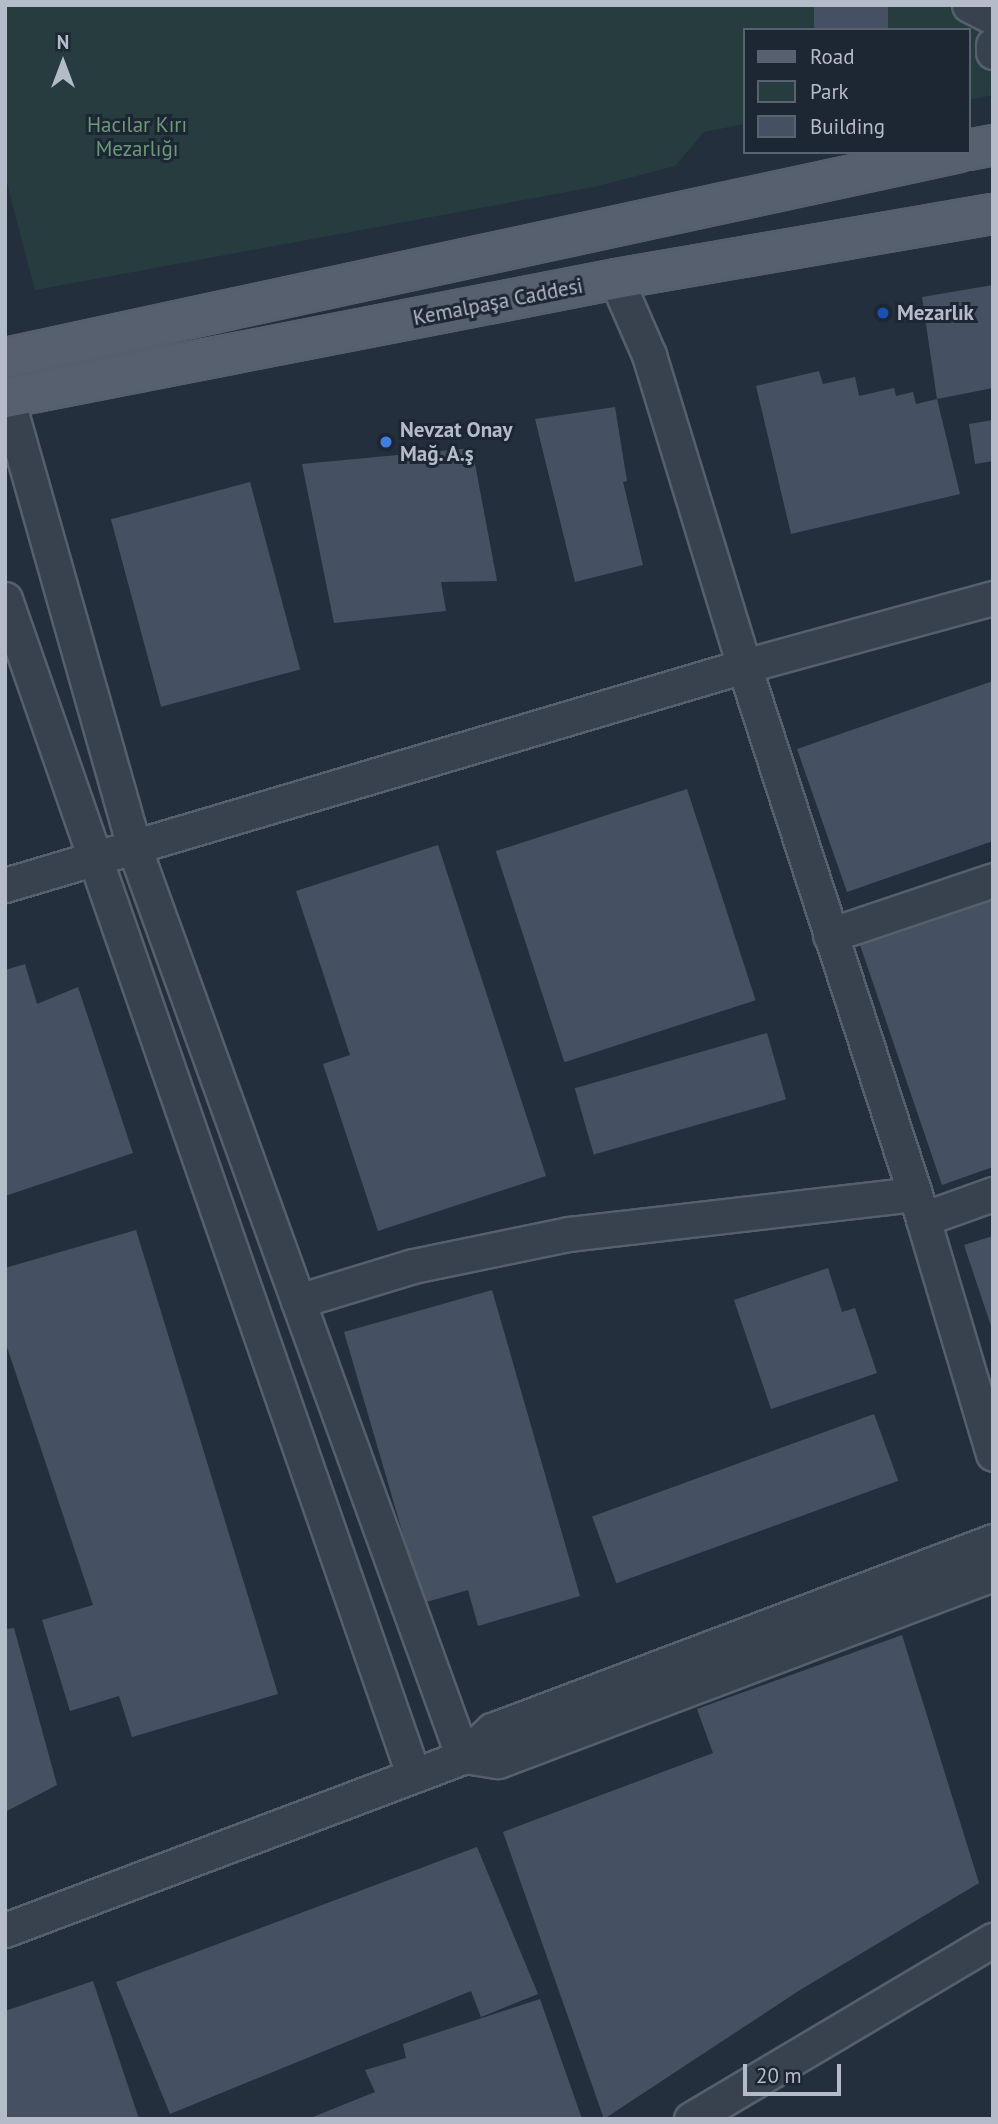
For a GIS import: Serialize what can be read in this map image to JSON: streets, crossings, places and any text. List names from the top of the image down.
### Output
{
  "streets": {
    "main road": ["Kemalpaşa Caddesi"]
  },
  "parks": ["Hacılar Kırı Mezarlığı"],
  "places": ["Mezarlık", "Nevzat Onay Mağ. A.ş"],
  "legend": ["Road", "Park", "Building"],
  "scale_bar": "20 m",
  "north": "top"
}
